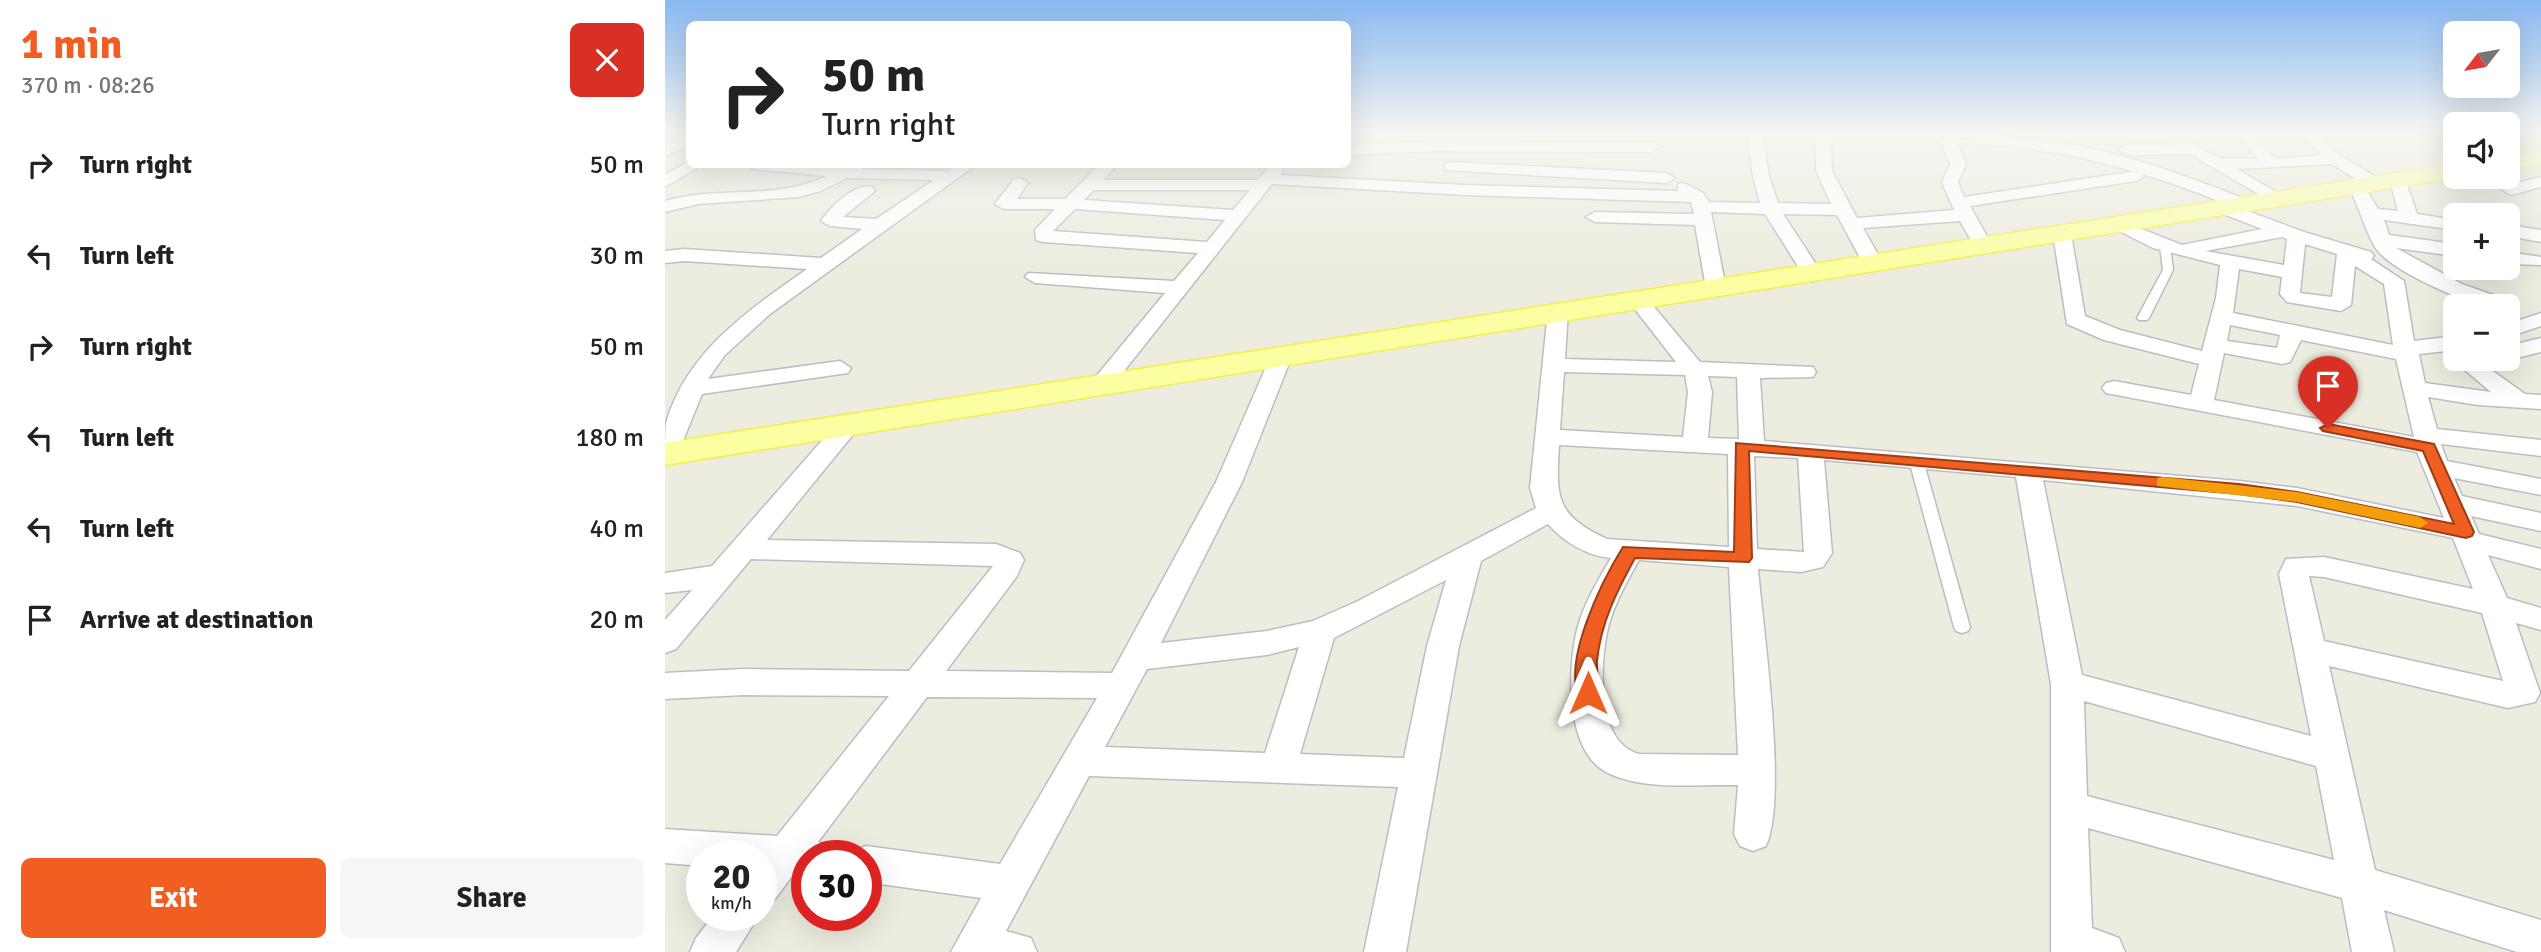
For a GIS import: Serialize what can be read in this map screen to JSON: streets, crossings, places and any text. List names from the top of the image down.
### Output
{
  "north": "bottom left",
  "page": {
    "heading": ["1 min", "370 m · 08:26"],
    "map_buttons": ["+", "−"],
    "turn": ["50 m", "Turn right"],
    "list": [
      {
        "name": "Turn right",
        "value": "50 m"
      },
      {
        "name": "Turn left",
        "value": "30 m"
      },
      {
        "name": "Turn right",
        "value": "50 m"
      },
      {
        "name": "Turn left",
        "value": "180 m"
      },
      {
        "name": "Turn left",
        "value": "40 m"
      },
      {
        "name": "Arrive at destination",
        "value": "20 m"
      }
    ],
    "speed": "20 km/h",
    "limit": "30",
    "buttons": ["Exit", "Share"]
  }
}
